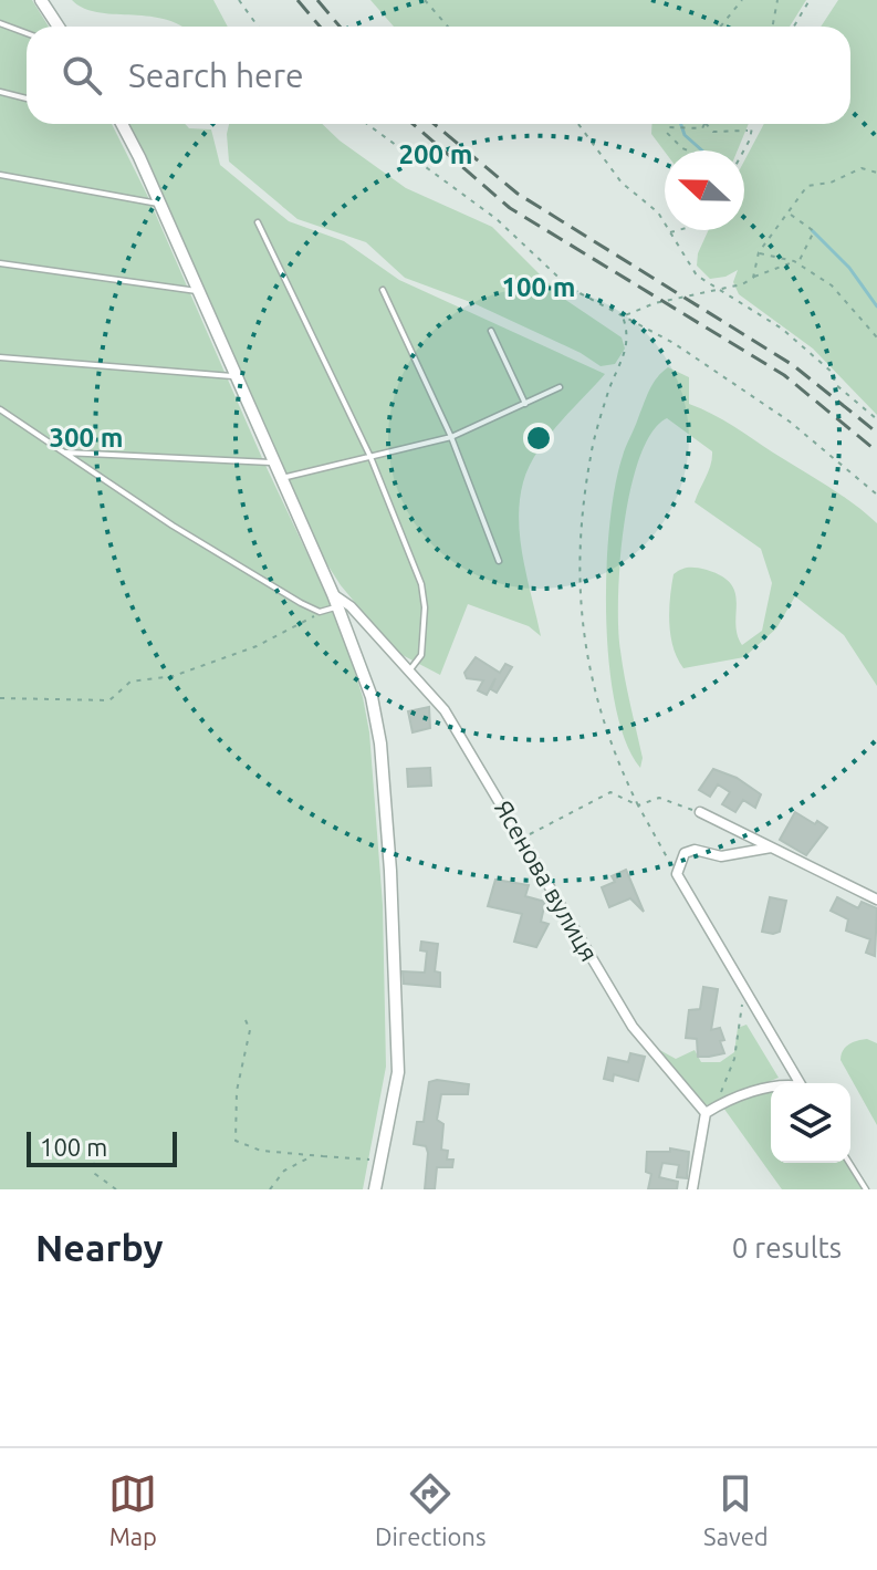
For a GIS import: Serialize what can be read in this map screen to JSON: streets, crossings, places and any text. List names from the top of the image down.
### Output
{
  "streets": {
    "street": ["Ясенова вулиця"]
  },
  "scale_bar": "100 m",
  "north": "left",
  "page": {
    "search": "Search here",
    "scale": "100 m",
    "heading": ["Nearby", "0 results"],
    "nav": ["Map", "Directions", "Saved"]
  },
  "rings": ["200 m", "100 m", "300 m"]
}
